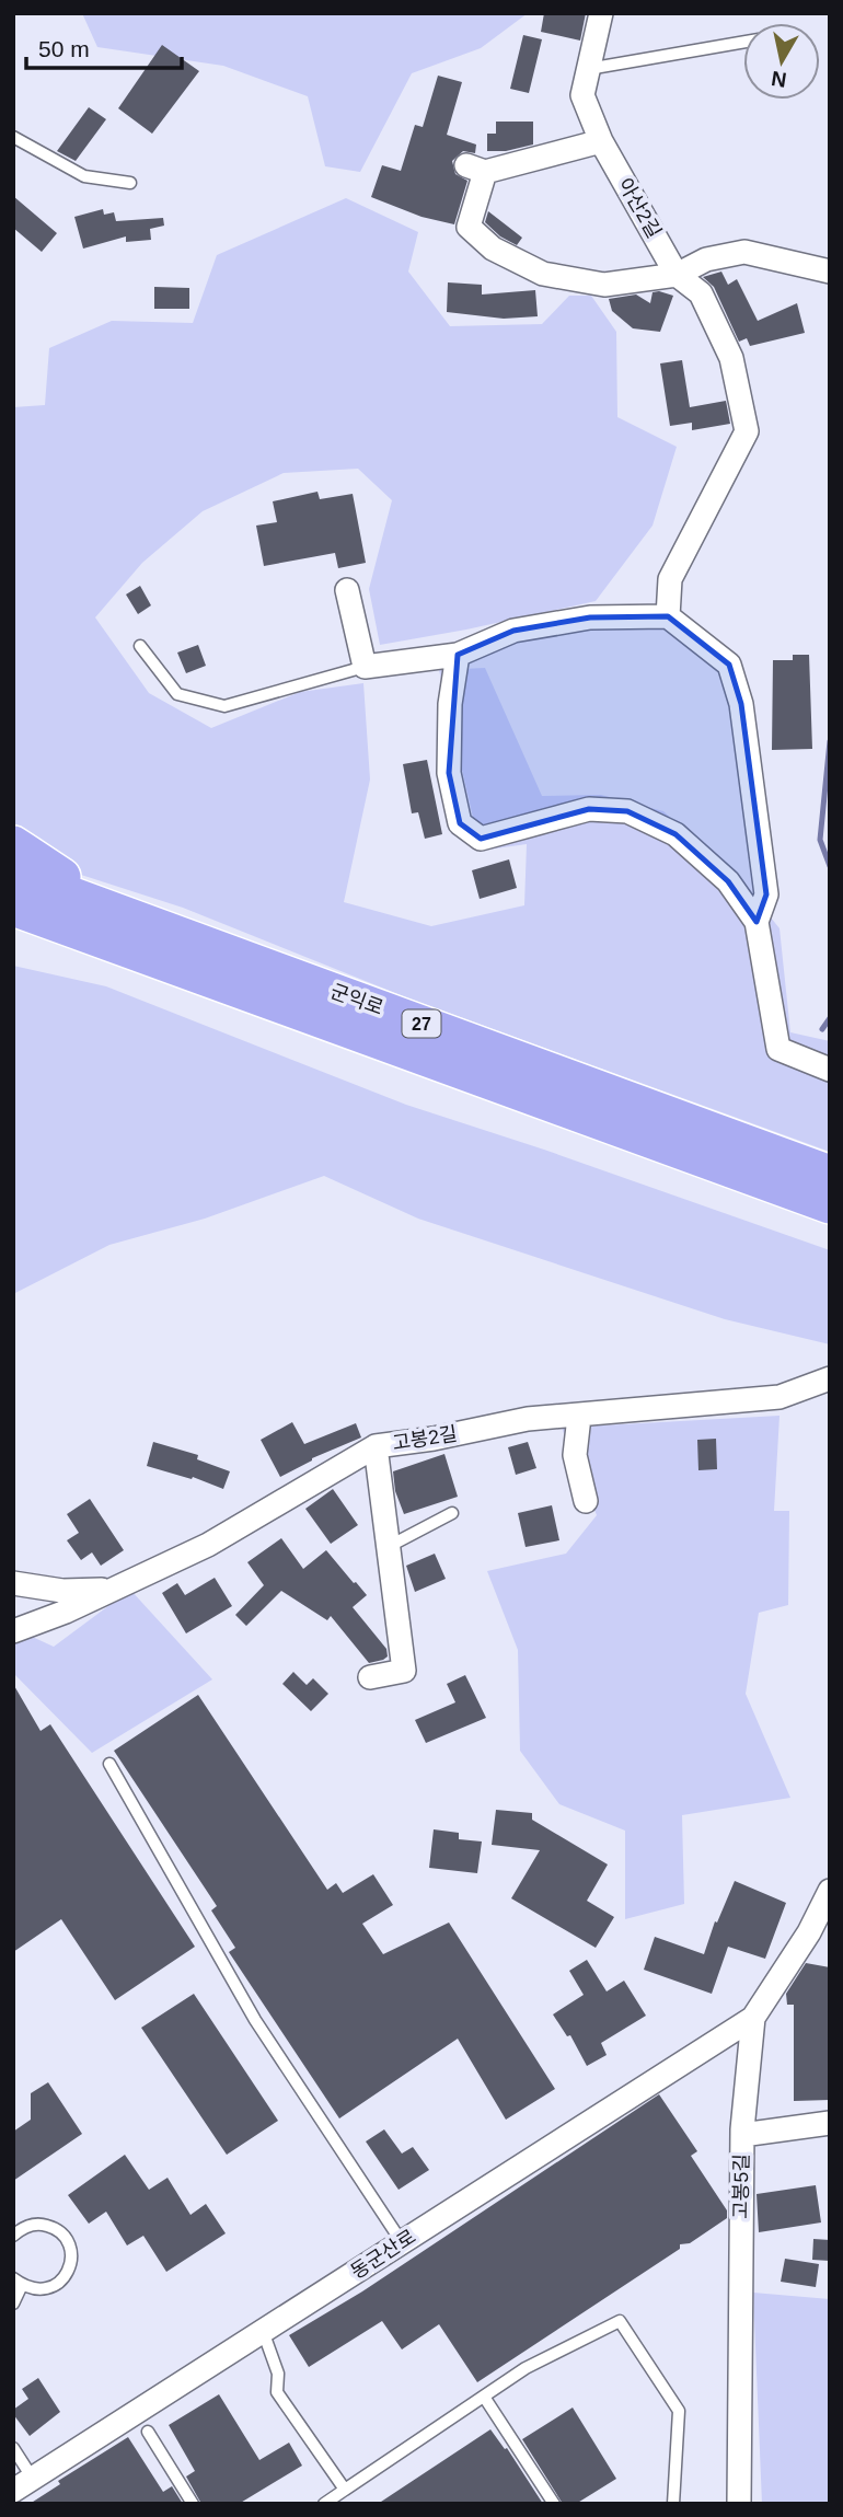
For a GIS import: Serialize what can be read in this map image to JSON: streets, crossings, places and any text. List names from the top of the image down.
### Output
{
  "streets": {
    "highway": ["군익로", "27"],
    "street": [
      "아산2길",
      "고봉2길",
      "고봉5길",
      "동군산로"
    ]
  },
  "crossings": [
    ["고봉5길", "동군산로"]
  ],
  "scale_bar": "50 m",
  "north": "bottom"
}
